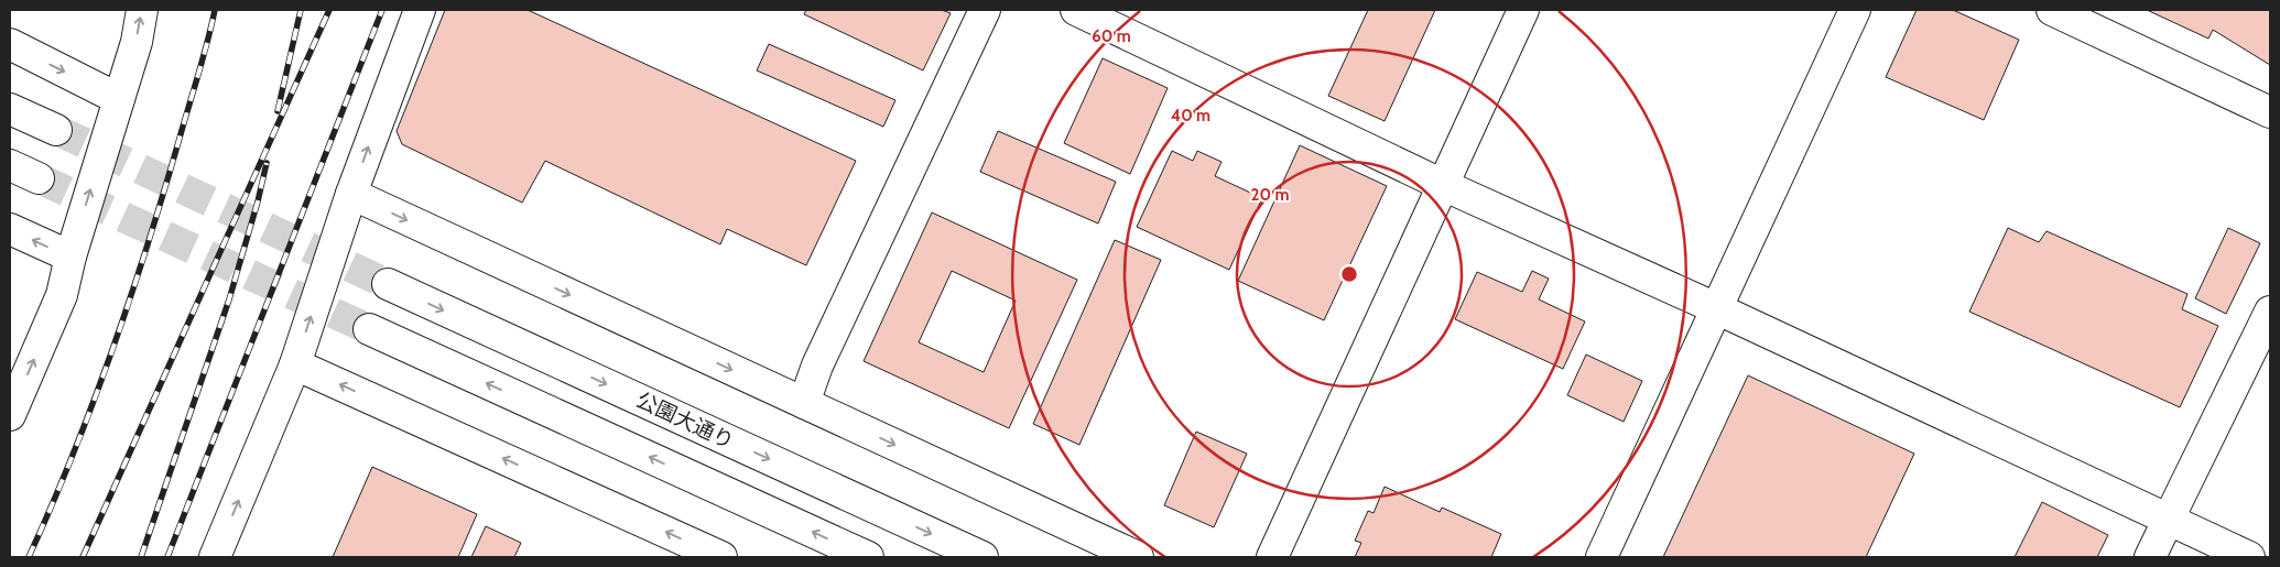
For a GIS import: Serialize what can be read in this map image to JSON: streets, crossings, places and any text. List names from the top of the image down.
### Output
{
  "streets": {
    "street": ["公園大通り"]
  },
  "rings": ["60 m", "40 m", "20 m"]
}
